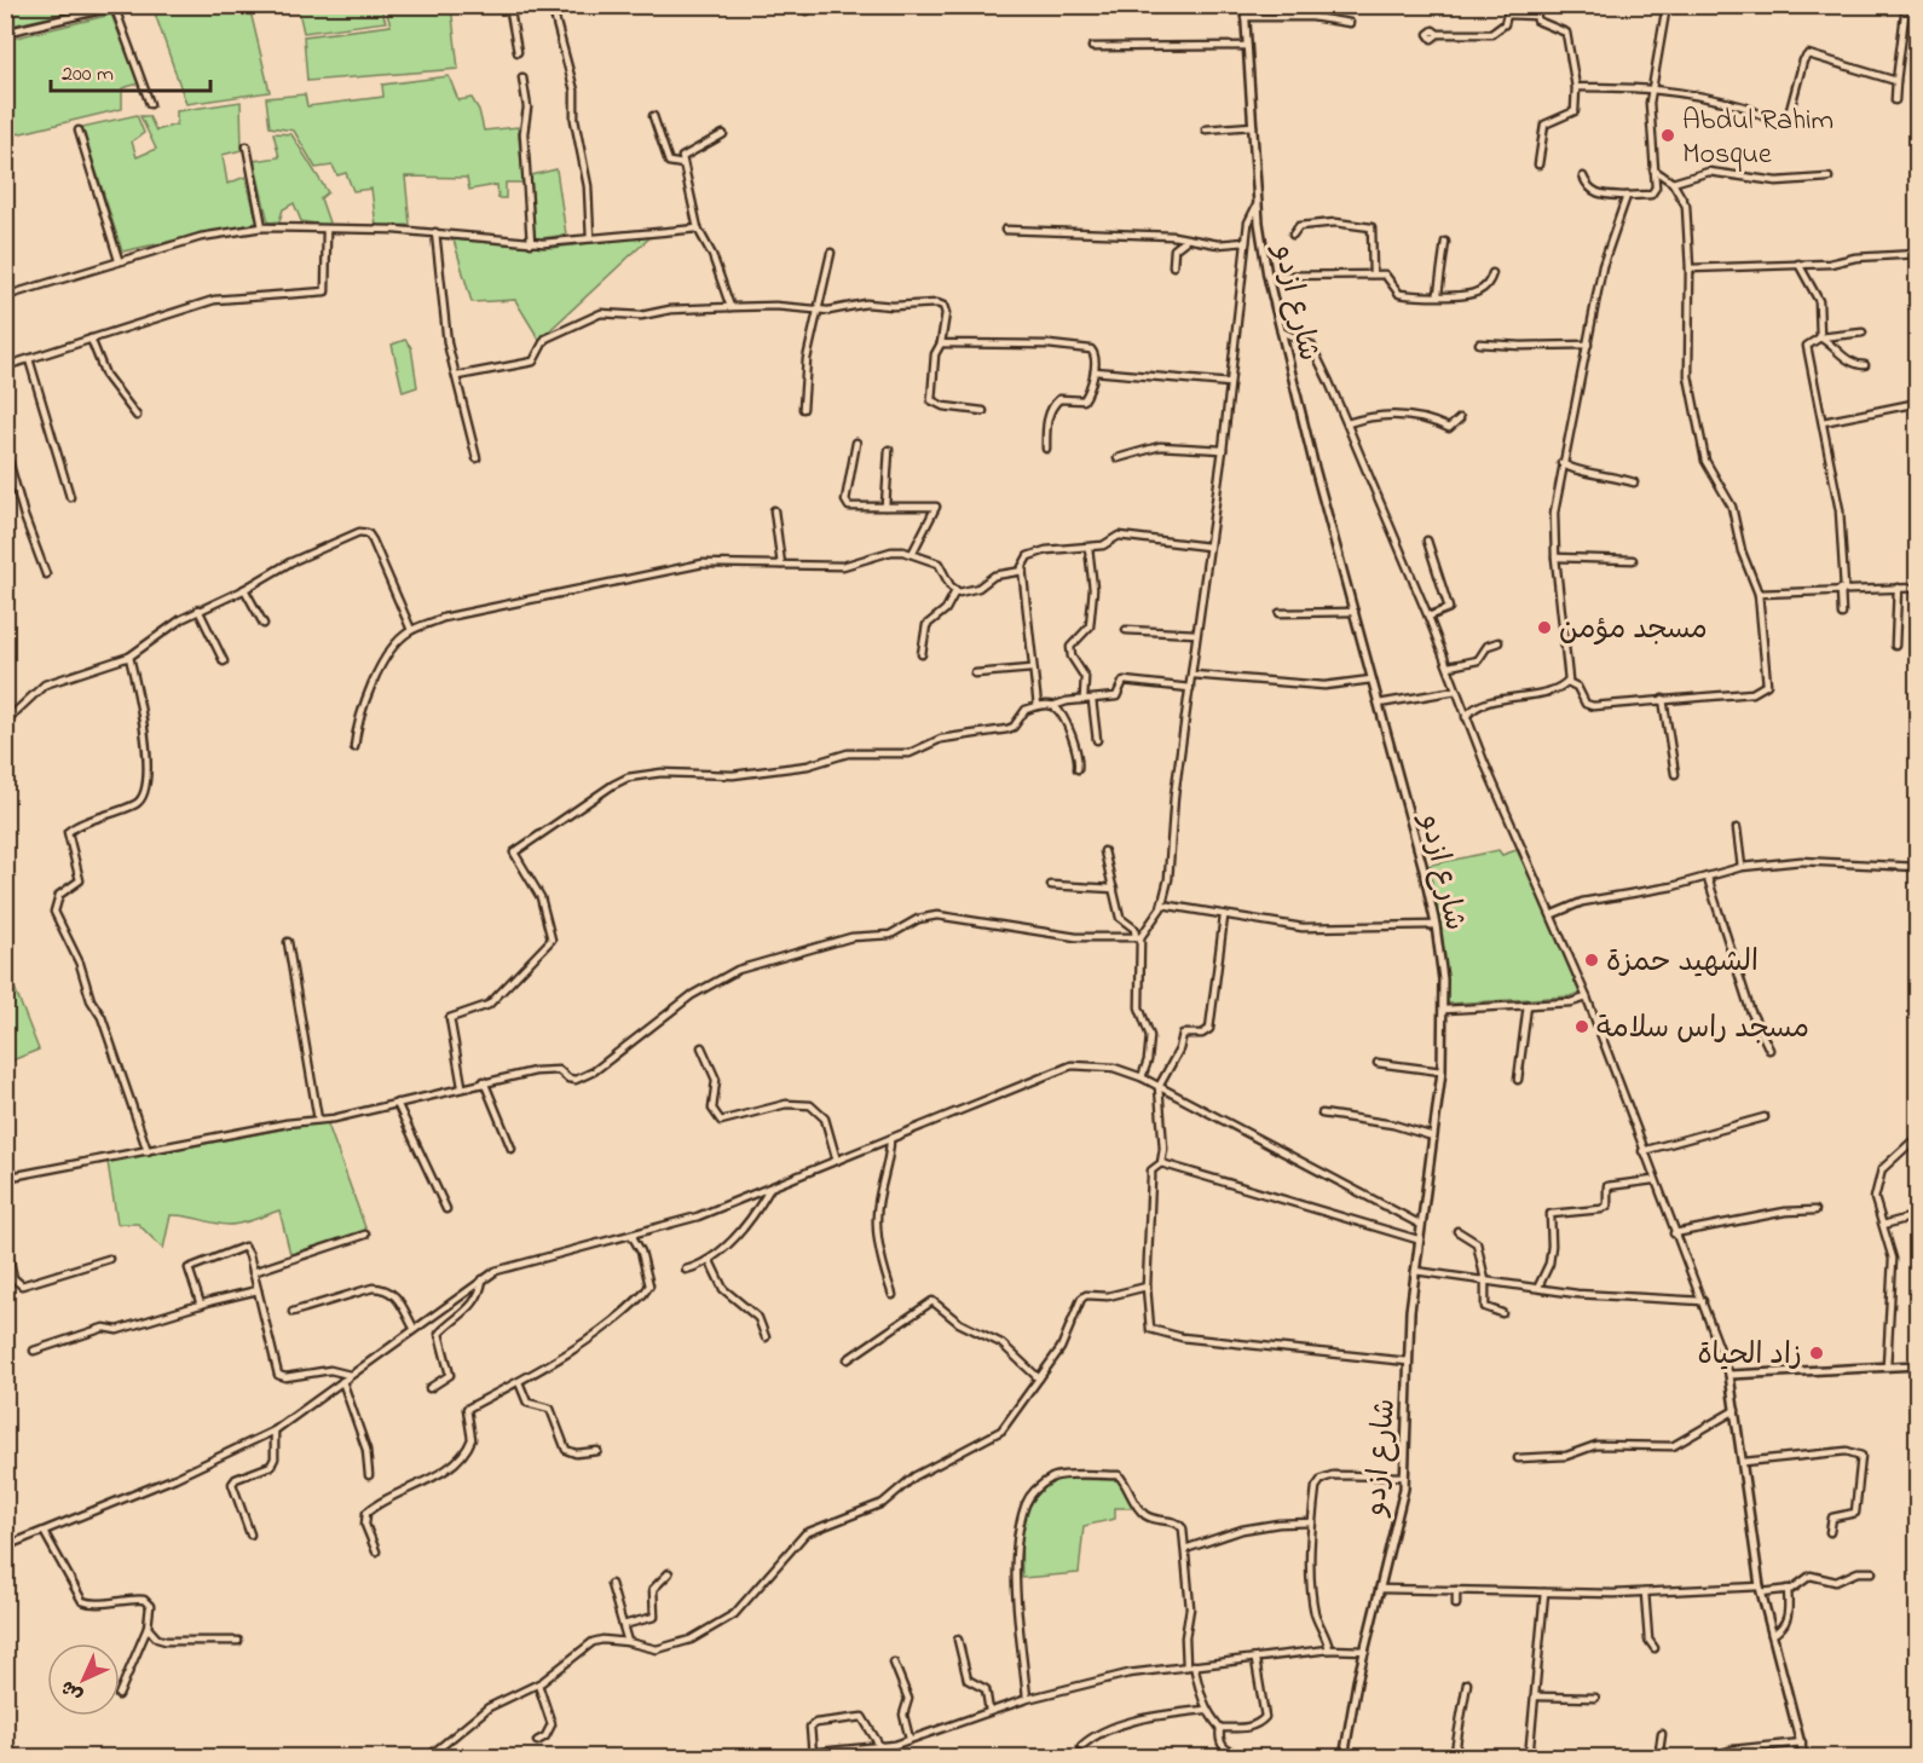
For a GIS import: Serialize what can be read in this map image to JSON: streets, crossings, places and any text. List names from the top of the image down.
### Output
{
  "streets": {
    "street": ["شارع ازدو"]
  },
  "places": [
    "Abdul Rahim Mosque",
    "مسجد مؤمن",
    "الشهيد حمزة",
    "مسجد راس سلامة",
    "زاد الحياة"
  ],
  "scale_bar": "200 m",
  "north": "bottom left"
}
